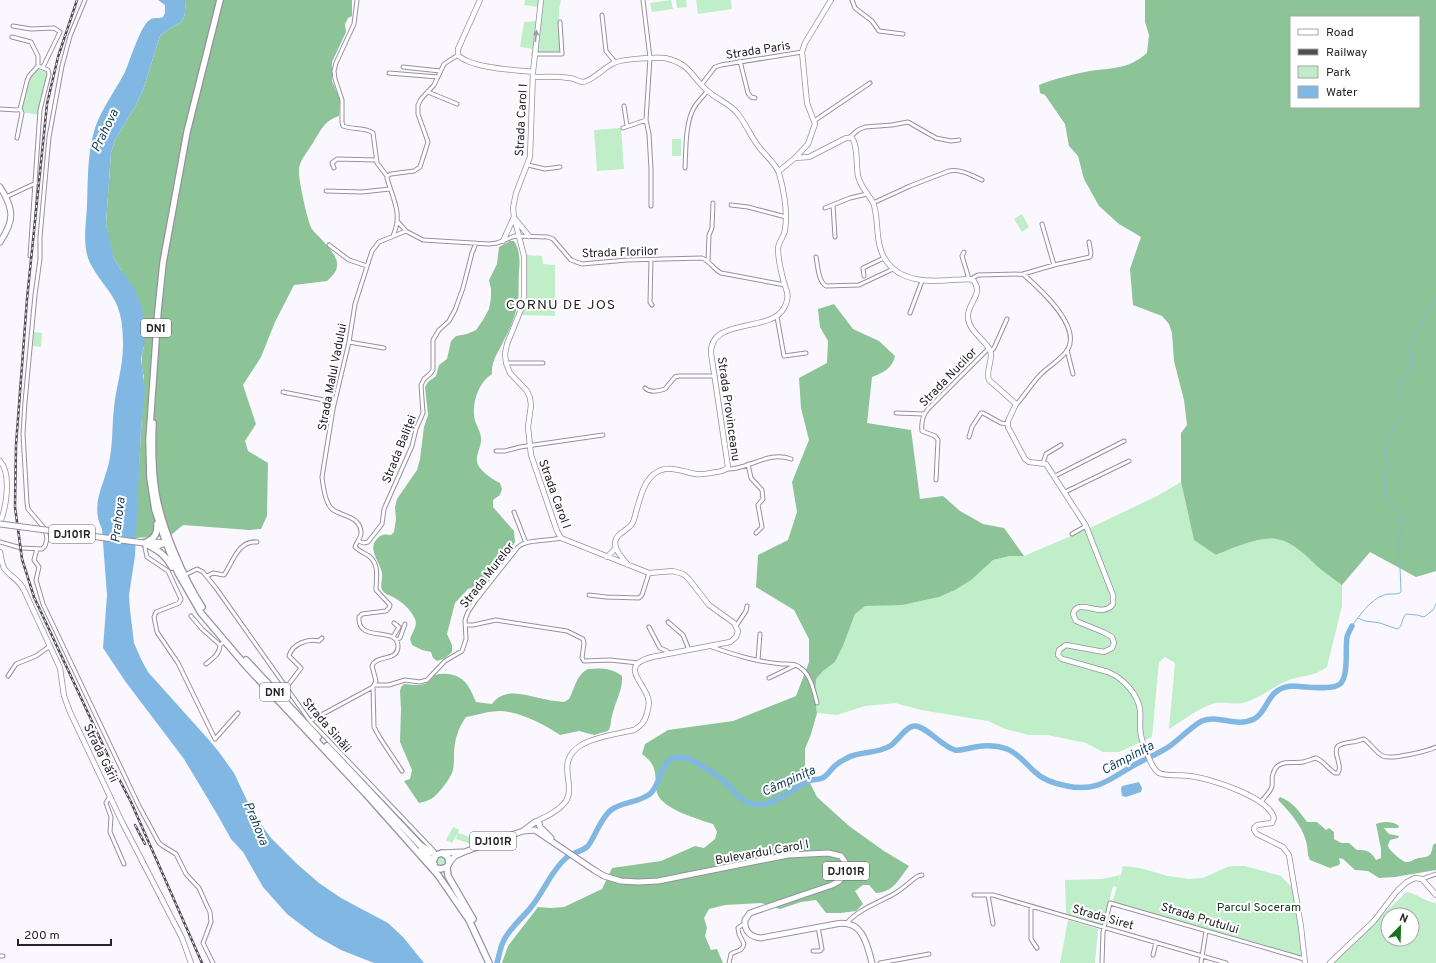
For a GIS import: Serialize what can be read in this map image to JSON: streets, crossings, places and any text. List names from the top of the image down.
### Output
{
  "streets": {
    "highway": ["DN1"],
    "main road": ["DJ101R", "Bulevardul Carol I"],
    "street": [
      "Strada Paris",
      "Strada Carol I",
      "Strada Florilor",
      "Strada Malul Vadului",
      "Strada Nucilor",
      "Strada Provinceanu",
      "Strada Baliței",
      "Strada Murelor",
      "Strada Sinăii",
      "Strada Gării",
      "Strada Siret",
      "Strada Prutului"
    ]
  },
  "crossings": [
    ["Strada Carol I", "Strada Florilor"],
    ["Strada Carol I", "Strada Provinceanu"],
    ["Strada Carol I", "Strada Murelor"],
    ["DN1", "DJ101R"],
    ["DN1", "Strada Sinăii"],
    ["Strada Malul Vadului", "Strada Baliței"],
    ["DJ101R", "Strada Sinăii"],
    ["DJ101R", "Bulevardul Carol I"],
    ["Strada Siret", "Strada Prutului"]
  ],
  "districts": ["CORNU DE JOS"],
  "water": ["Prahova", "Câmpinița"],
  "parks": ["Parcul Soceram"],
  "legend": [
    "Road",
    "Railway",
    "Park",
    "Water"
  ],
  "scale_bar": "200 m",
  "north": "top right"
}
